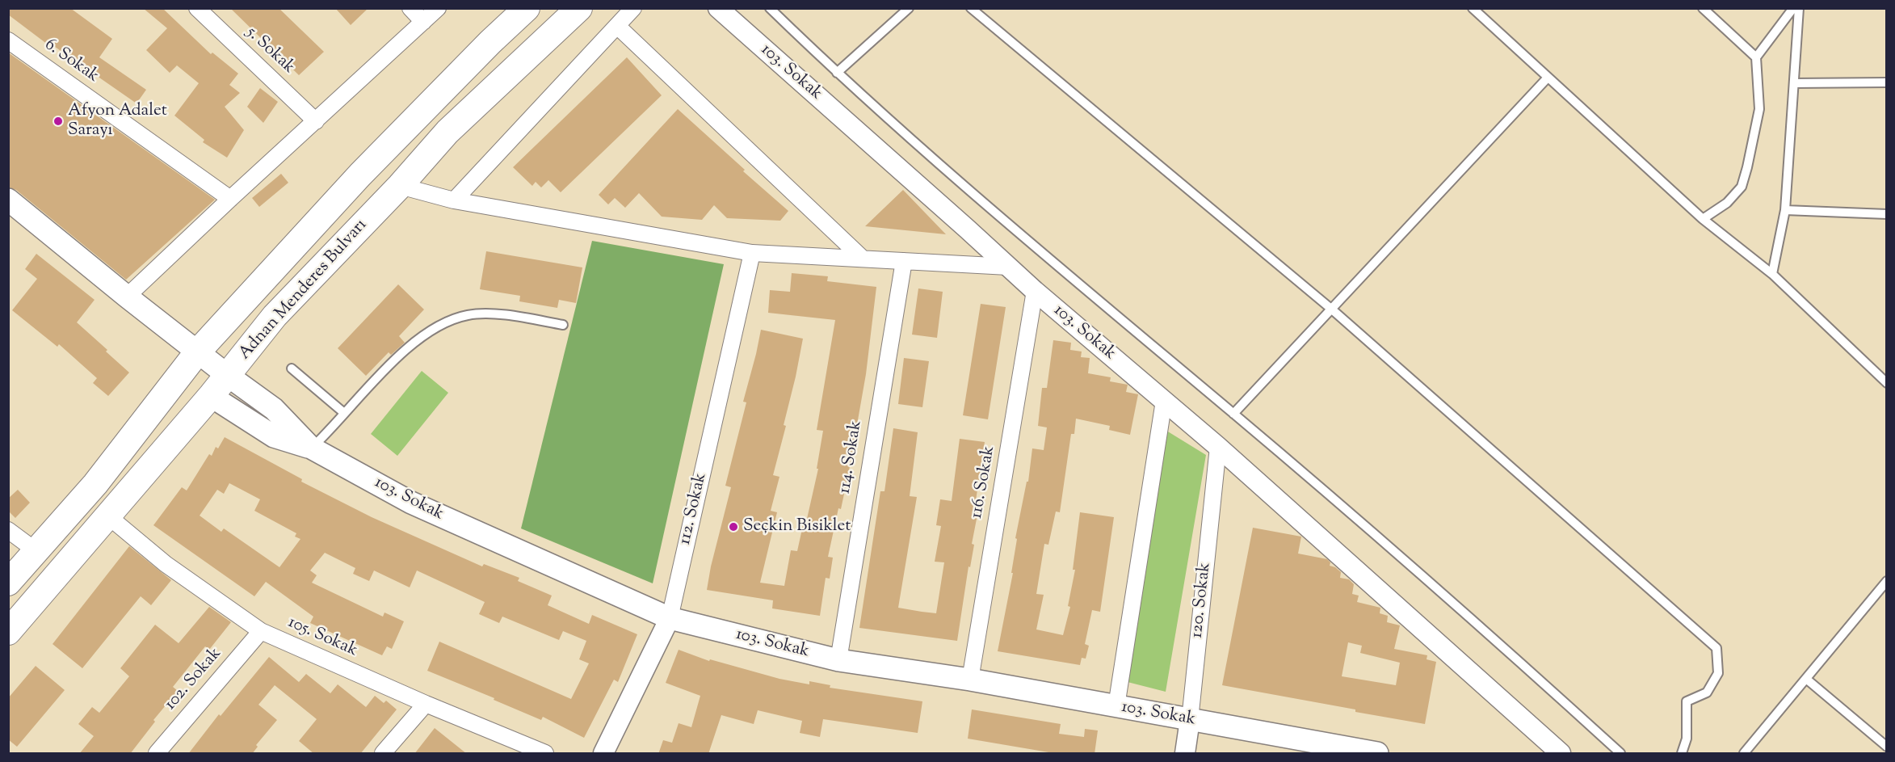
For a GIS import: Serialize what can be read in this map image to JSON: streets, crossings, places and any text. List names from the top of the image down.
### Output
{
  "streets": {
    "main road": ["103. Sokak", "Adnan Menderes Bulvarı"],
    "street": [
      "5. Sokak",
      "6. Sokak",
      "114. Sokak",
      "116. Sokak",
      "112. Sokak",
      "120. Sokak",
      "105. Sokak",
      "102. Sokak"
    ]
  },
  "crossings": [
    ["103. Sokak", "Adnan Menderes Bulvarı"],
    ["103. Sokak", "114. Sokak"],
    ["103. Sokak", "116. Sokak"],
    ["103. Sokak", "112. Sokak"],
    ["103. Sokak", "120. Sokak"],
    ["Adnan Menderes Bulvarı", "105. Sokak"],
    ["105. Sokak", "102. Sokak"]
  ],
  "places": ["Afyon Adalet Sarayı", "Seçkin Bisiklet"]
}
